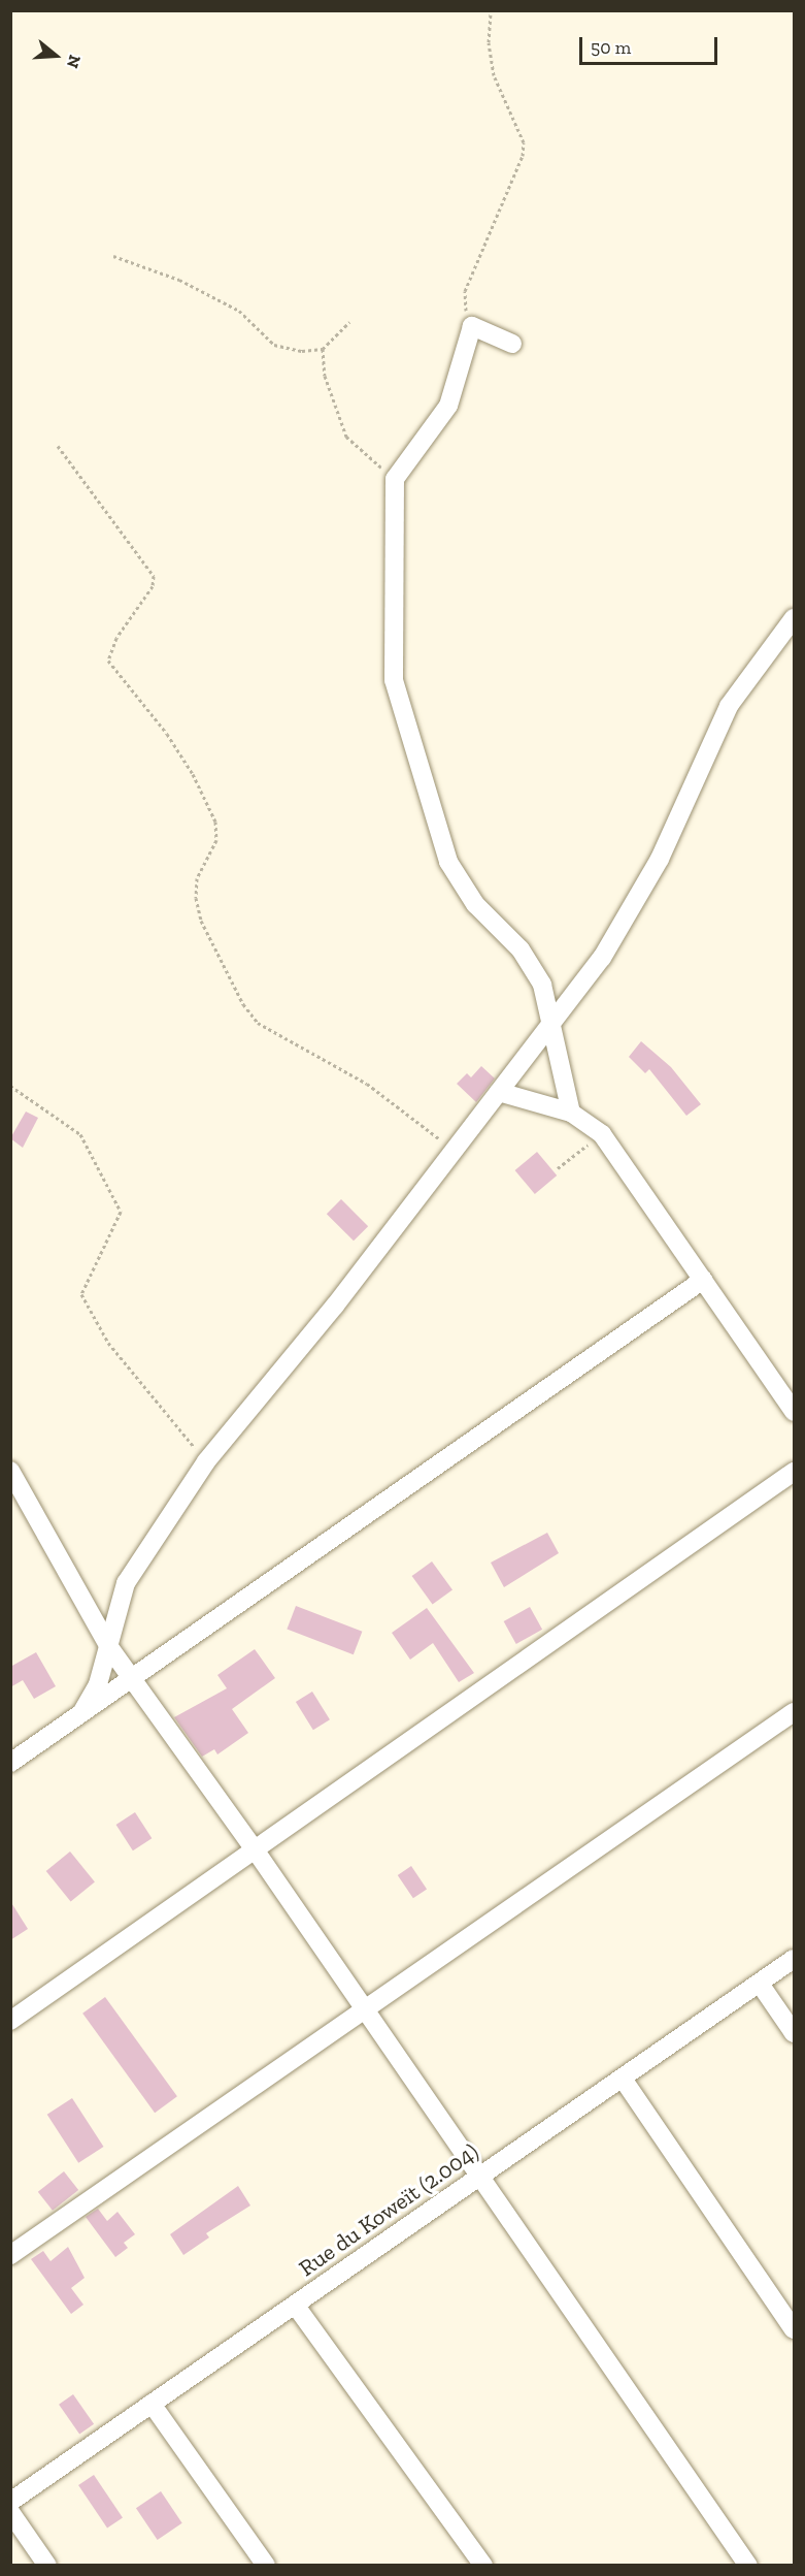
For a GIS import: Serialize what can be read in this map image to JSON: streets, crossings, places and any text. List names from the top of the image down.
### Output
{
  "streets": {
    "street": ["Rue du Koweït (2.004)"]
  },
  "scale_bar": "50 m",
  "north": "right"
}
